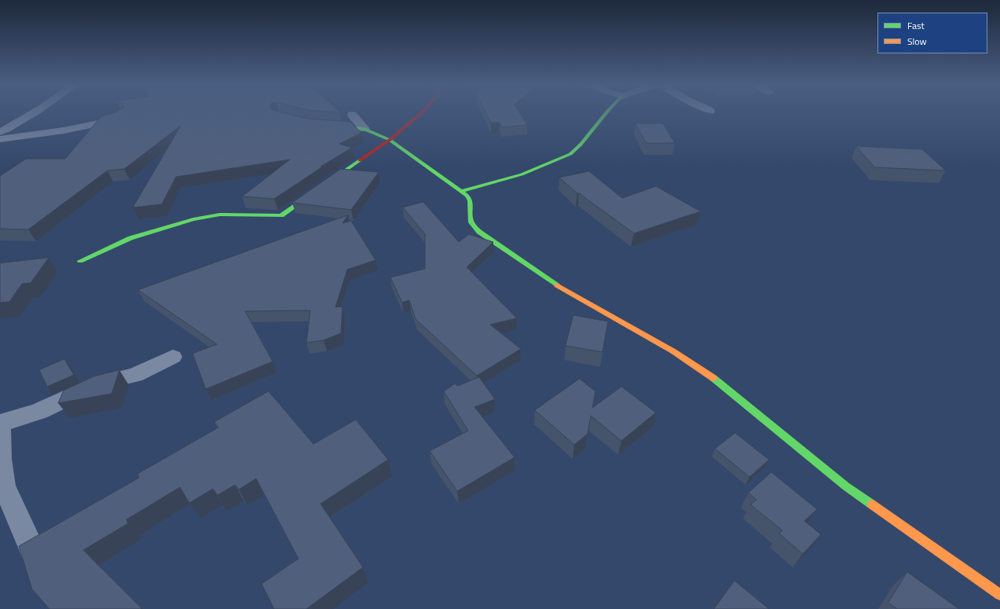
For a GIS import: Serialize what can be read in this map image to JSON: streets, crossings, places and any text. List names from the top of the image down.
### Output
{
  "legend": ["Fast", "Slow"]
}
